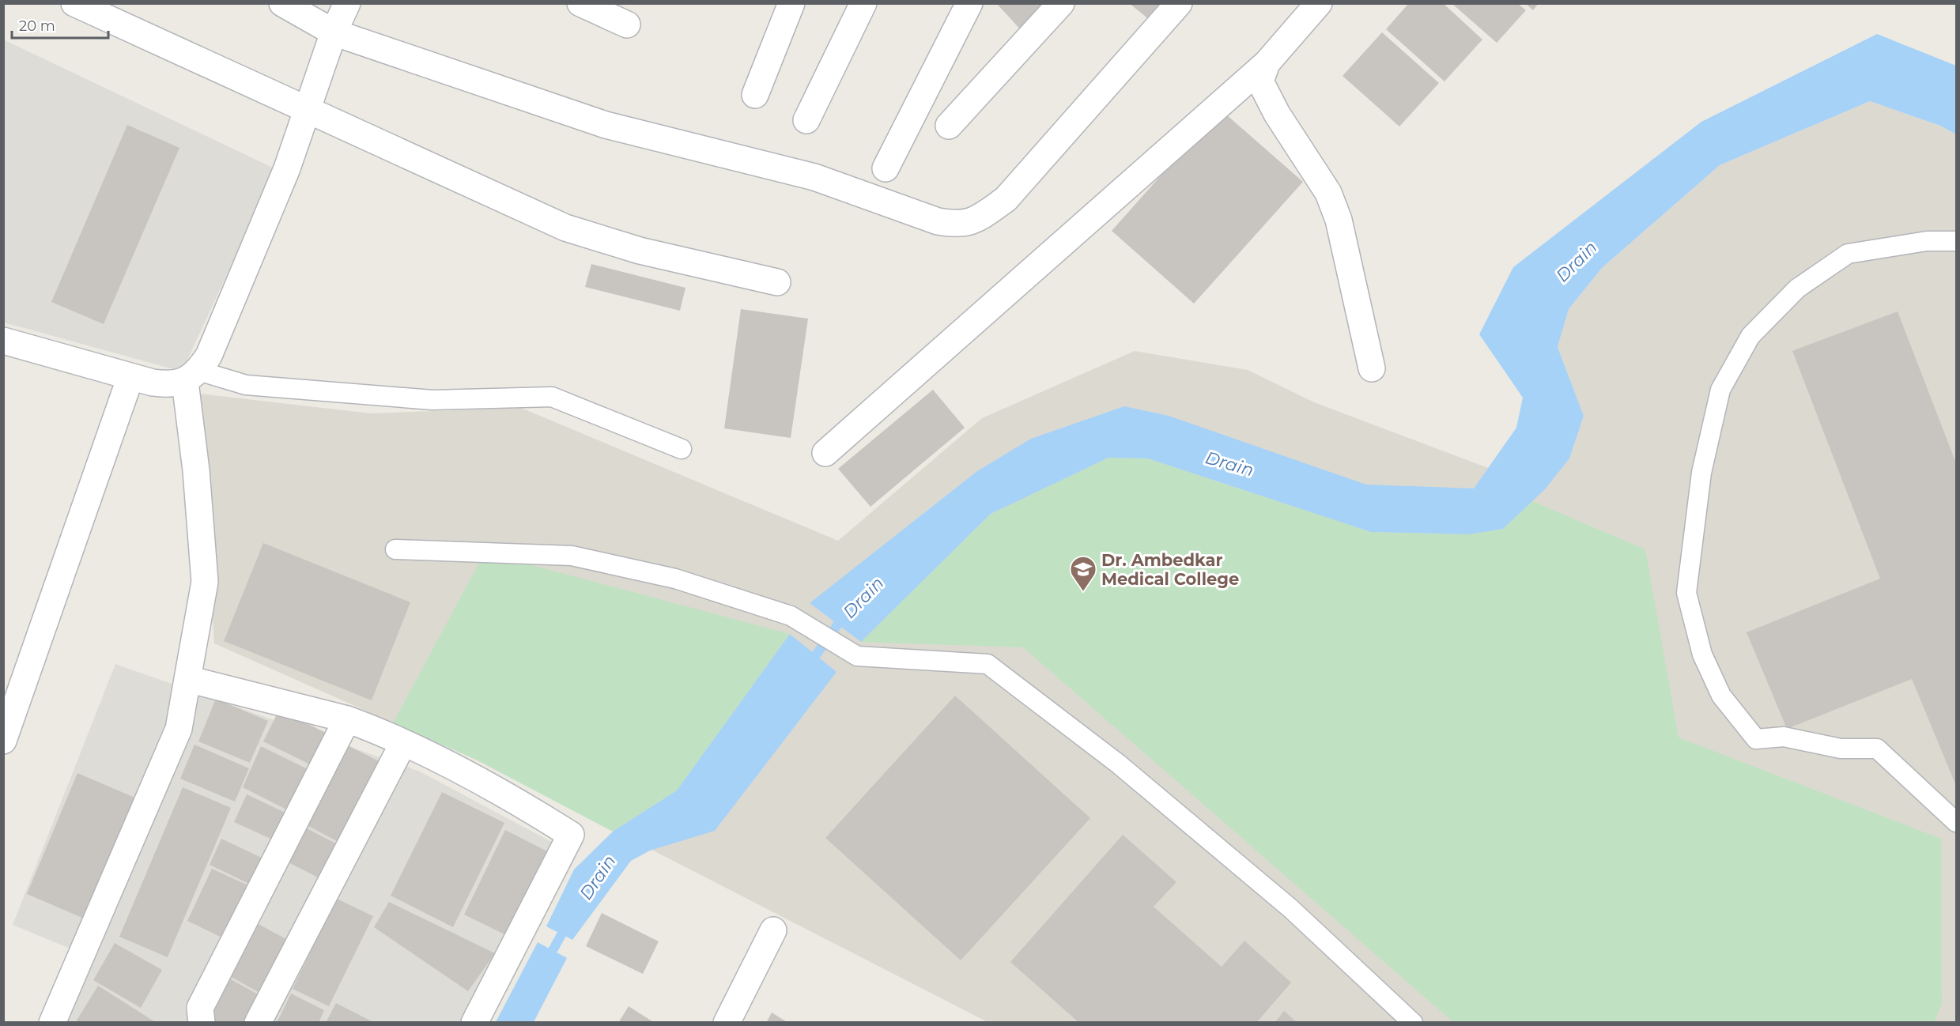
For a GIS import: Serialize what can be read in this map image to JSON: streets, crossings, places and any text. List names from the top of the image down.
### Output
{
  "water": ["Drain"],
  "places": {
    "school or university": ["Dr. Ambedkar Medical College"]
  },
  "scale_bar": "20 m"
}
